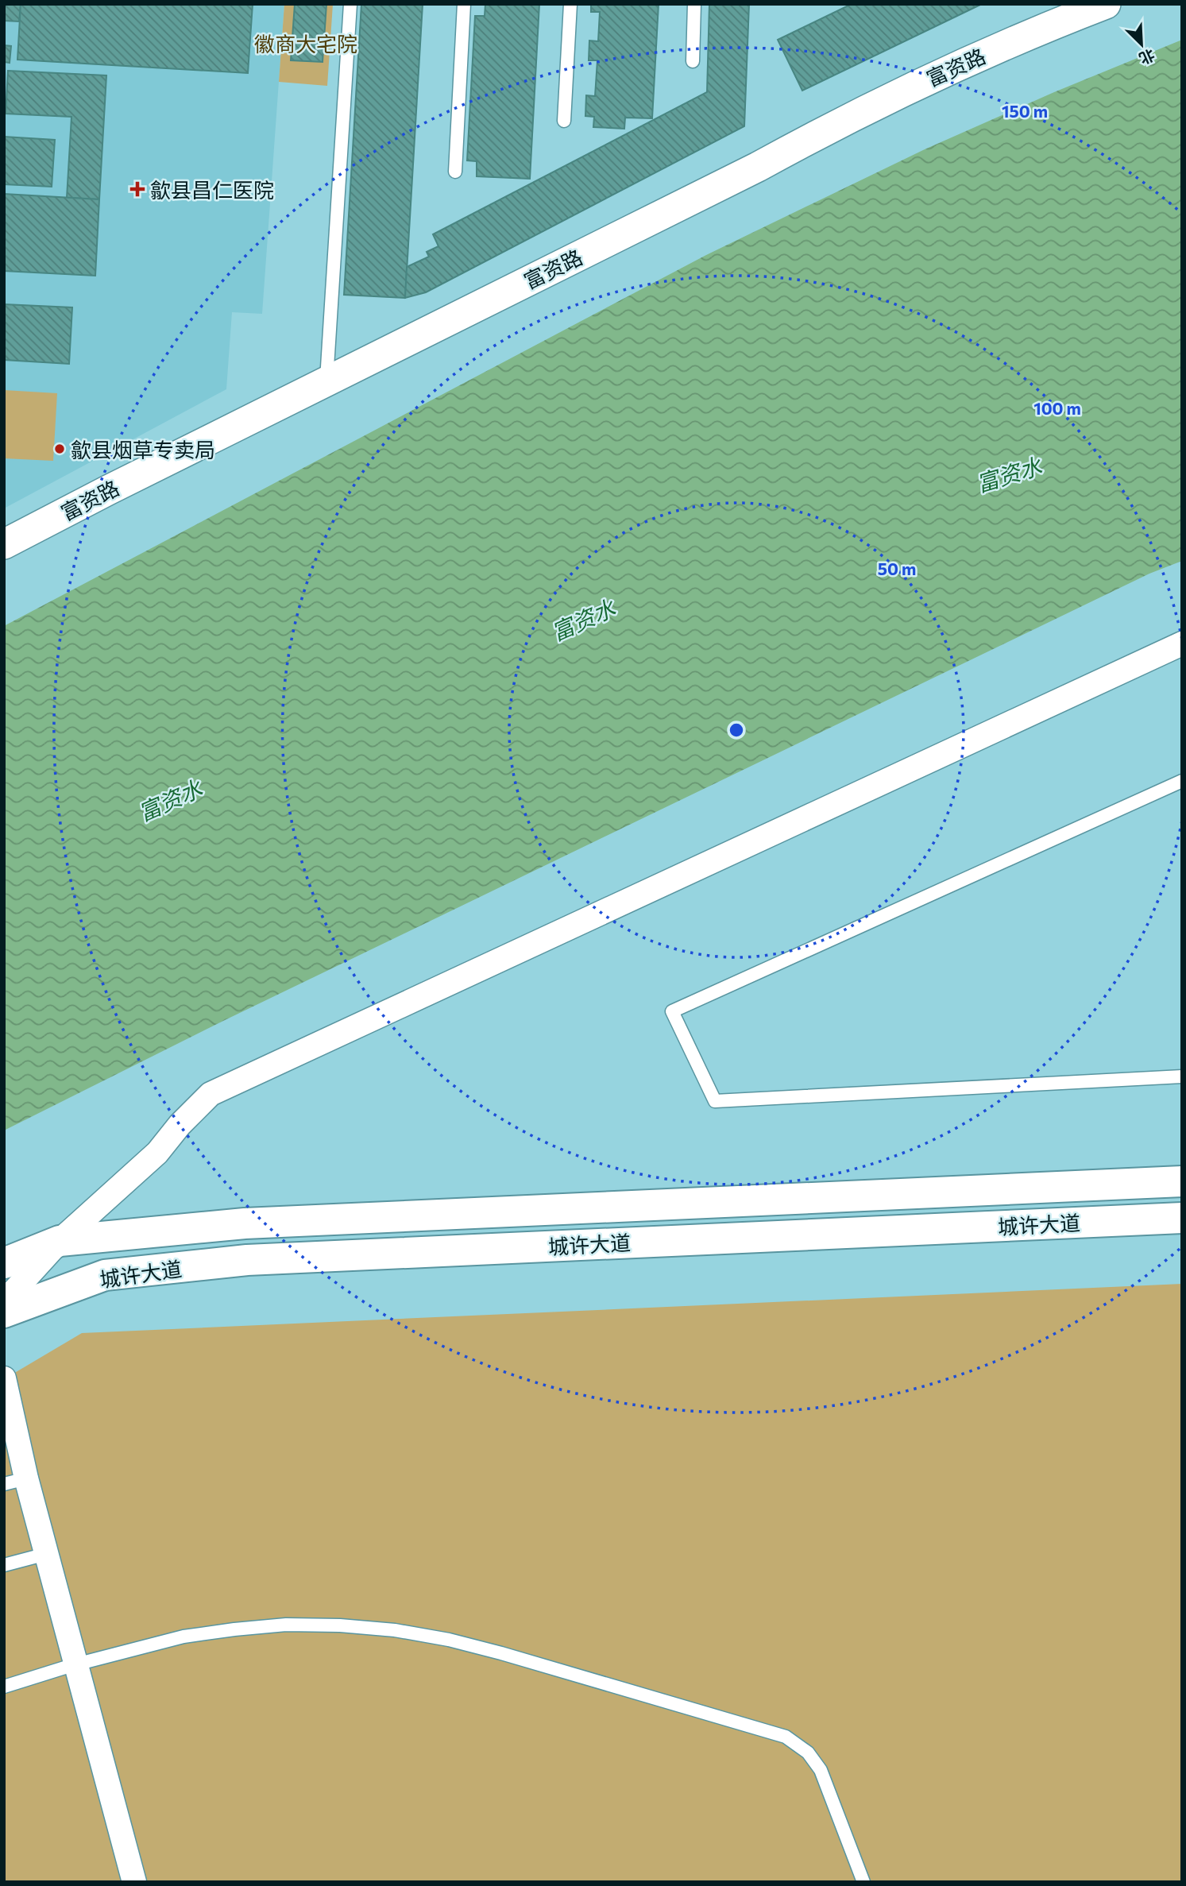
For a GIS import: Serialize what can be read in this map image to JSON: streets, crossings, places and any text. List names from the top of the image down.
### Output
{
  "streets": {
    "main road": ["城许大道"],
    "street": ["富资路"]
  },
  "water": ["富资水"],
  "parks": ["徽商大宅院"],
  "places": {
    "health": ["歙县昌仁医院"],
    "other": ["歙县烟草专卖局"]
  },
  "north": "bottom right",
  "rings": ["150 m", "100 m", "50 m"]
}
